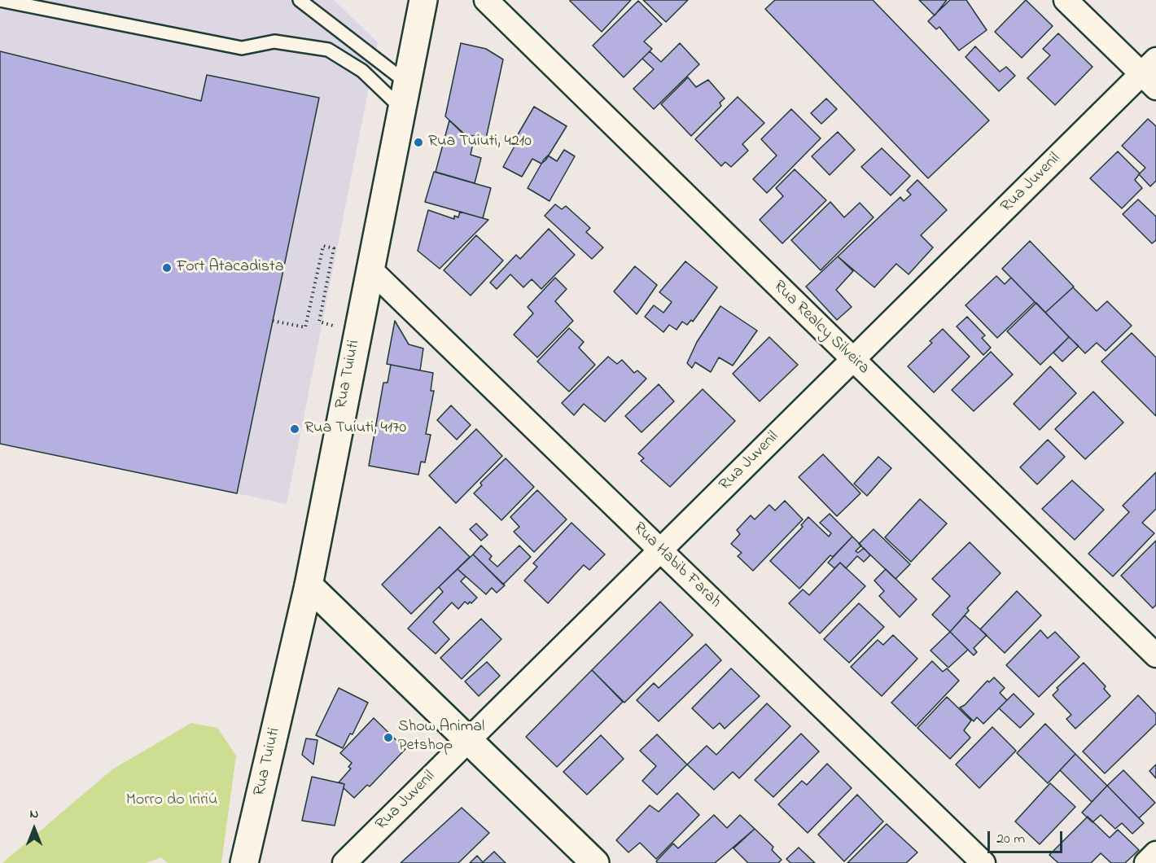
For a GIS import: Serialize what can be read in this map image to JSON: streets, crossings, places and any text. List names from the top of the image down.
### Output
{
  "streets": {
    "main road": ["Rua Tuiuti"],
    "street": ["Rua Juvenil", "Rua Realcy Silveira", "Rua Habib Farah"]
  },
  "crossings": [
    ["Rua Juvenil", "Rua Realcy Silveira"],
    ["Rua Juvenil", "Rua Habib Farah"],
    ["Rua Tuiuti", "Rua Habib Farah"]
  ],
  "parks": ["Morro do Iririú"],
  "places": [
    "Rua Tuiuti, 4210",
    "Fort Atacadista",
    "Rua Tuiuti, 4170",
    "Show Animal Petshop"
  ],
  "scale_bar": "20 m",
  "north": "top"
}
